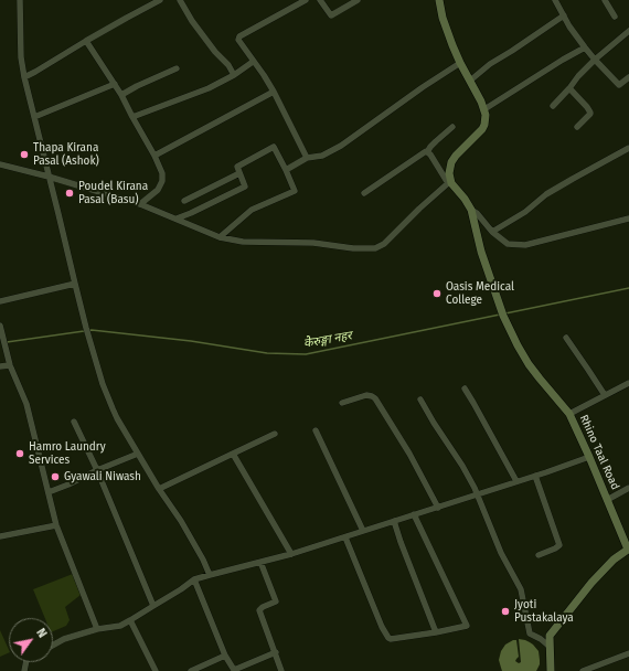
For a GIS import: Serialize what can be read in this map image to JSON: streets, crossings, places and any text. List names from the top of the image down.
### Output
{
  "streets": {
    "street": ["Rhino Taal Road"]
  },
  "water": ["केेरुङ्गा नहर"],
  "places": [
    "Thapa Kirana Pasal (Ashok)",
    "Poudel Kirana Pasal (Basu)",
    "Oasis Medical College",
    "Hamro Laundry Services",
    "Gyawali Niwash",
    "Jyoti Pustakalaya"
  ],
  "north": "top right"
}
